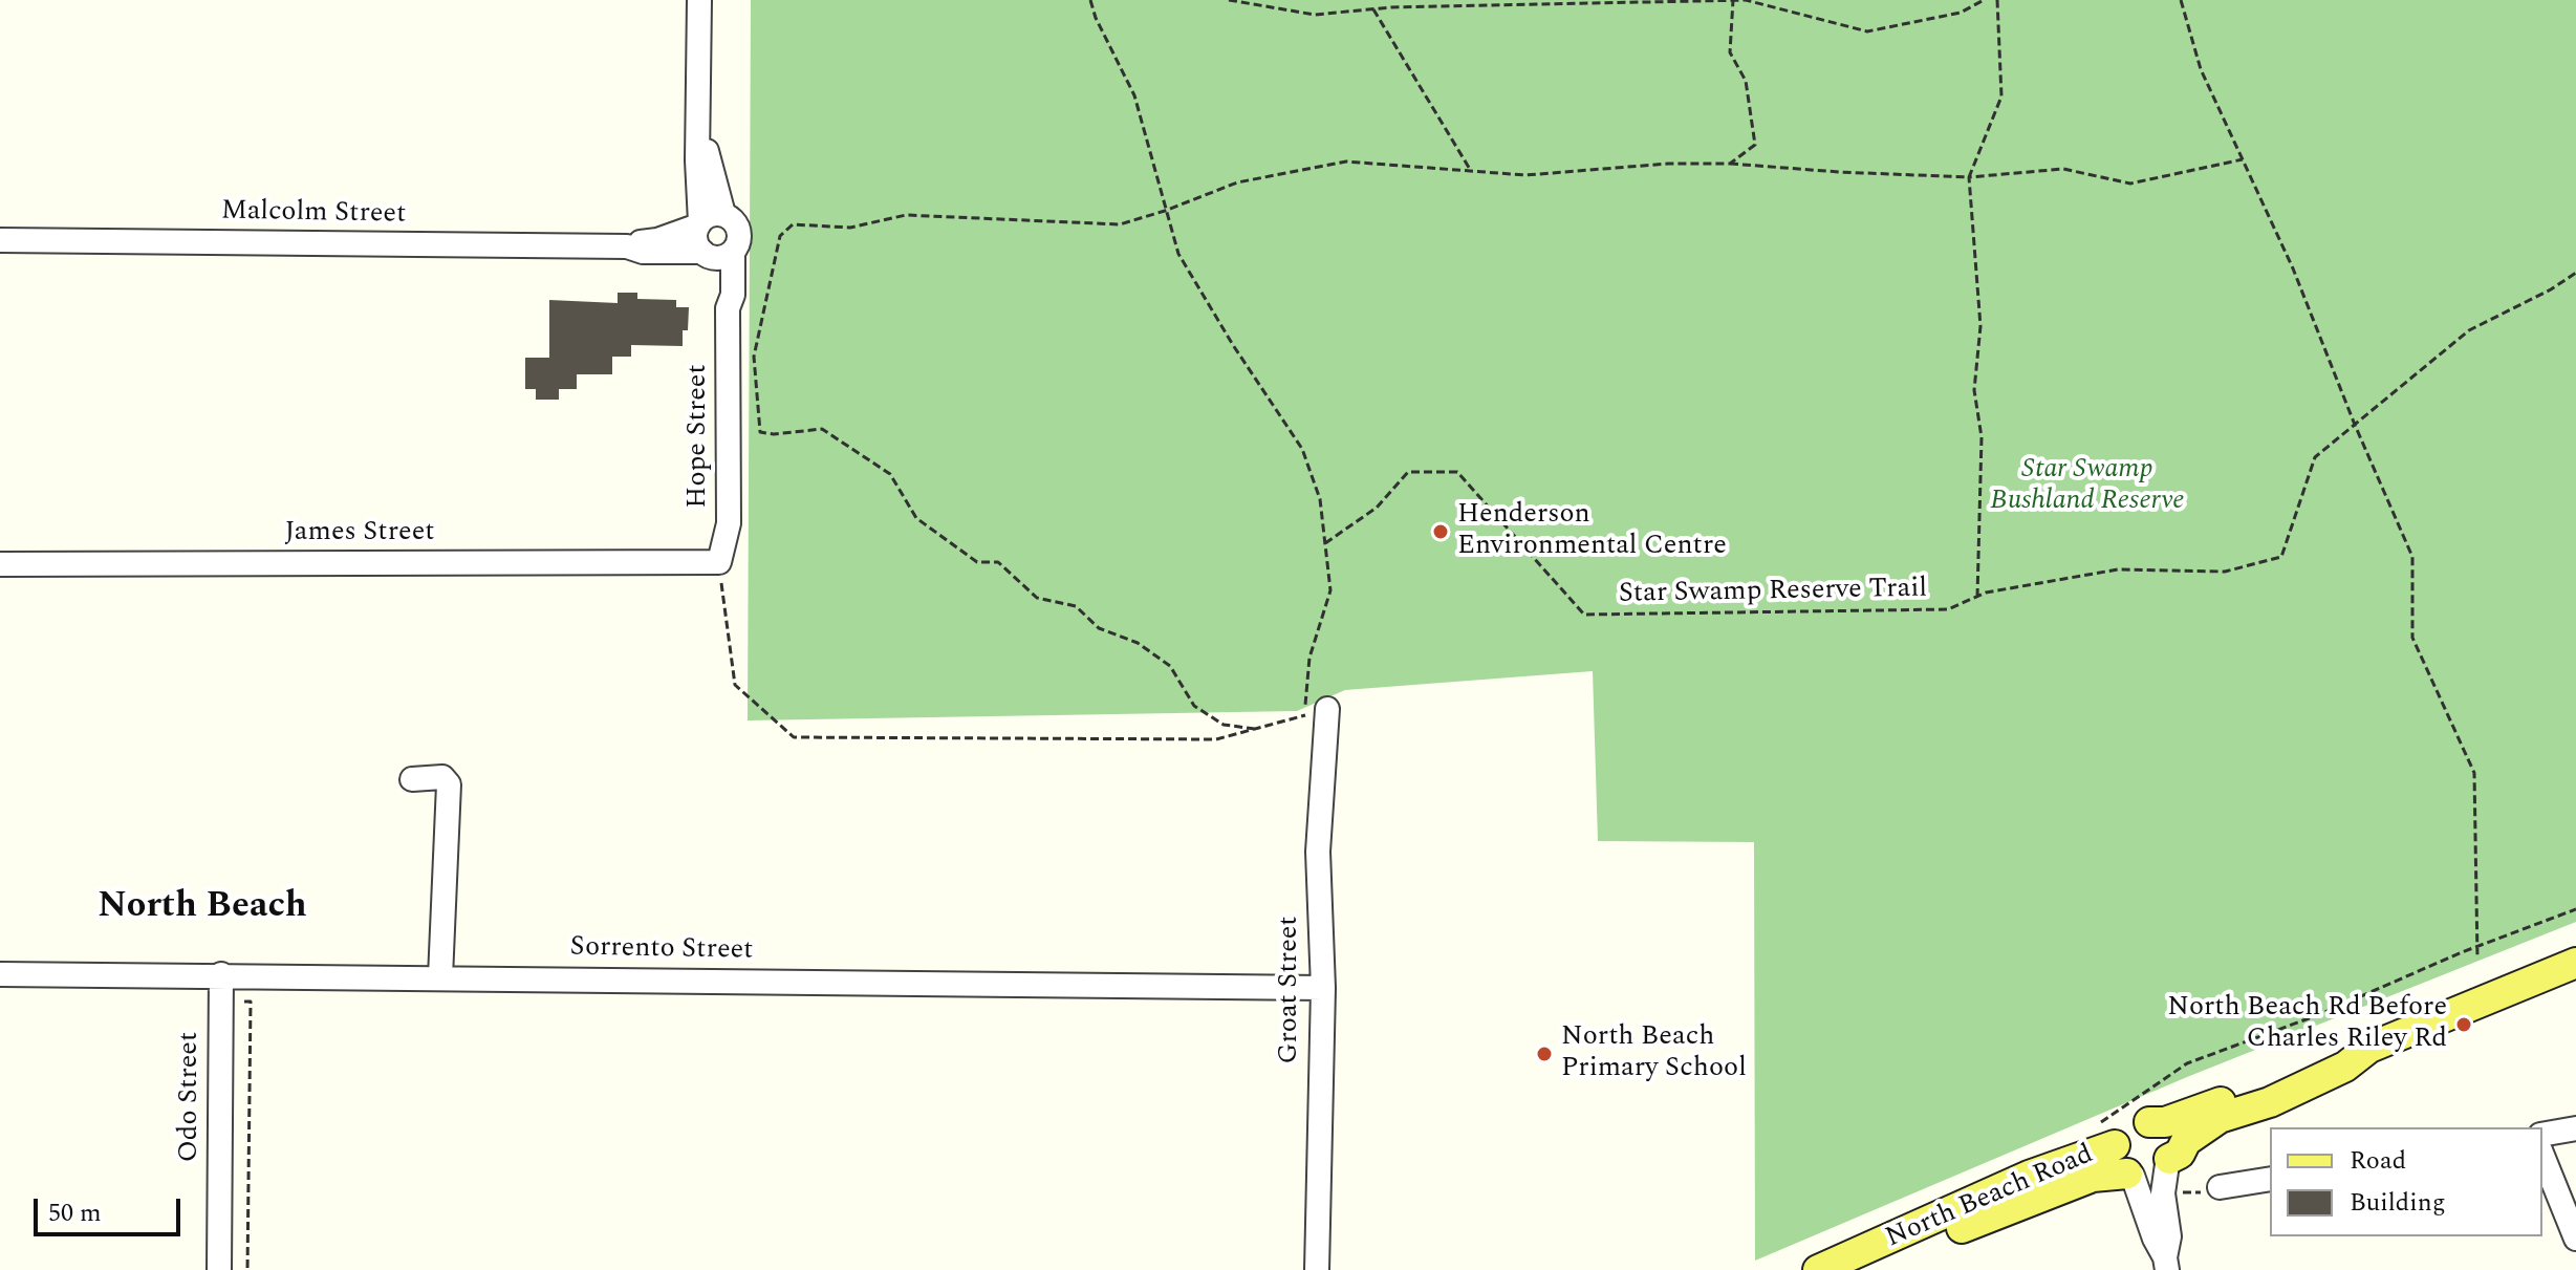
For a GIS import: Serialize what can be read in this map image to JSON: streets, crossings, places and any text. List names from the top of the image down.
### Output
{
  "streets": {
    "main road": ["North Beach Road"],
    "street": [
      "Malcolm Street",
      "Hope Street",
      "James Street",
      "Sorrento Street",
      "Groat Street",
      "Odo Street"
    ],
    "path": ["Star Swamp Reserve Trail"]
  },
  "crossings": [
    ["Malcolm Street", "Hope Street"],
    ["Hope Street", "James Street"],
    ["Sorrento Street", "Groat Street"],
    ["Sorrento Street", "Odo Street"]
  ],
  "districts": ["North Beach"],
  "parks": ["Star Swamp Bushland Reserve"],
  "places": ["Henderson Environmental Centre", "North Beach Rd Before Charles Riley Rd", "North Beach Primary School"],
  "legend": ["Road", "Building"],
  "scale_bar": "50 m"
}
